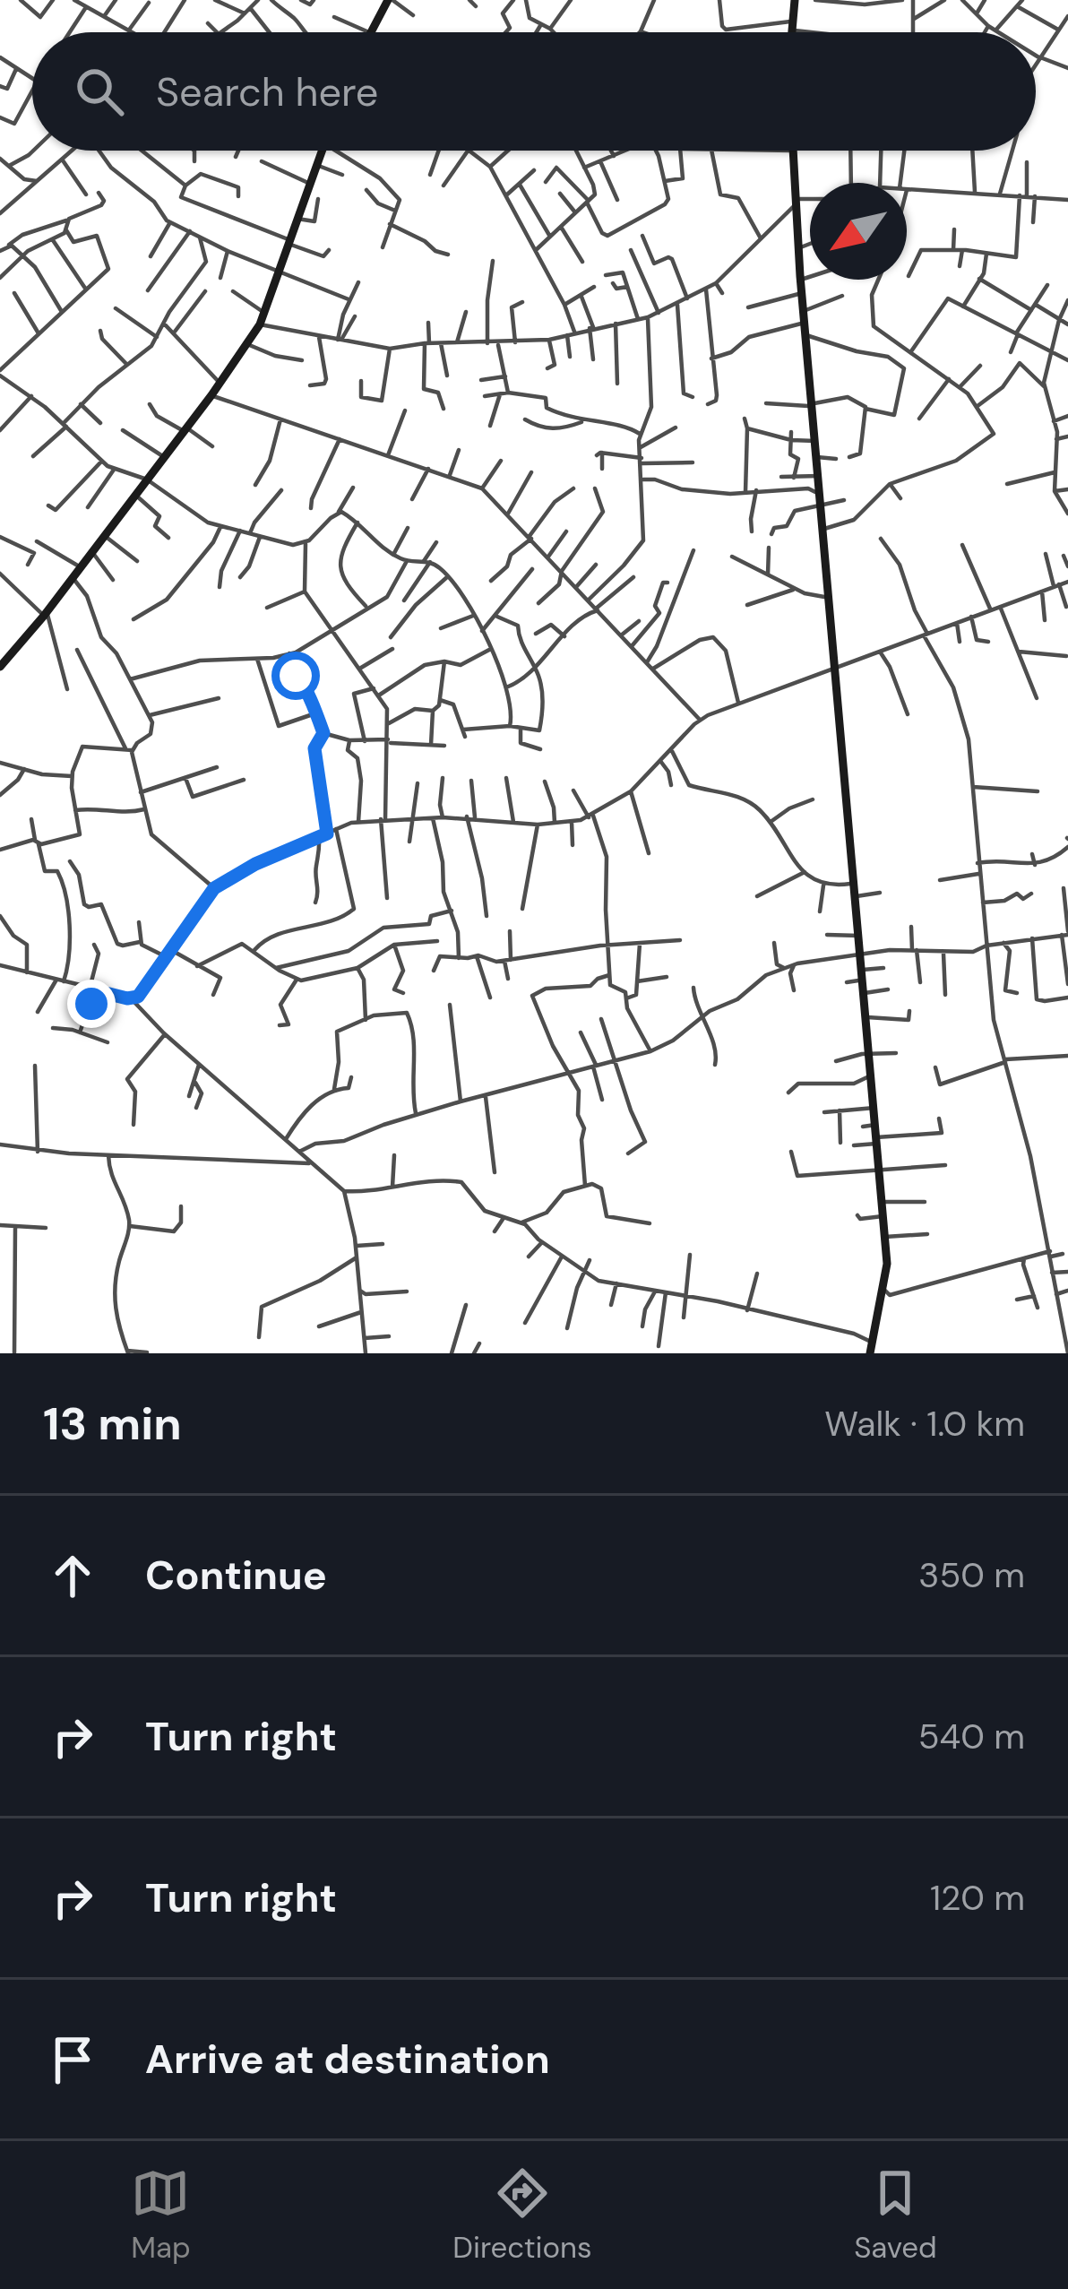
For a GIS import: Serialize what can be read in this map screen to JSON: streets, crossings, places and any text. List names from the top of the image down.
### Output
{
  "north": "bottom left",
  "page": {
    "search": "Search here",
    "heading": ["13 min", "Walk · 1.0 km"],
    "list": [
      ["Continue", "350 m"],
      ["Turn right", "540 m"],
      ["Turn right", "120 m"],
      "Arrive at destination"
    ],
    "nav": ["Map", "Directions", "Saved"]
  }
}
